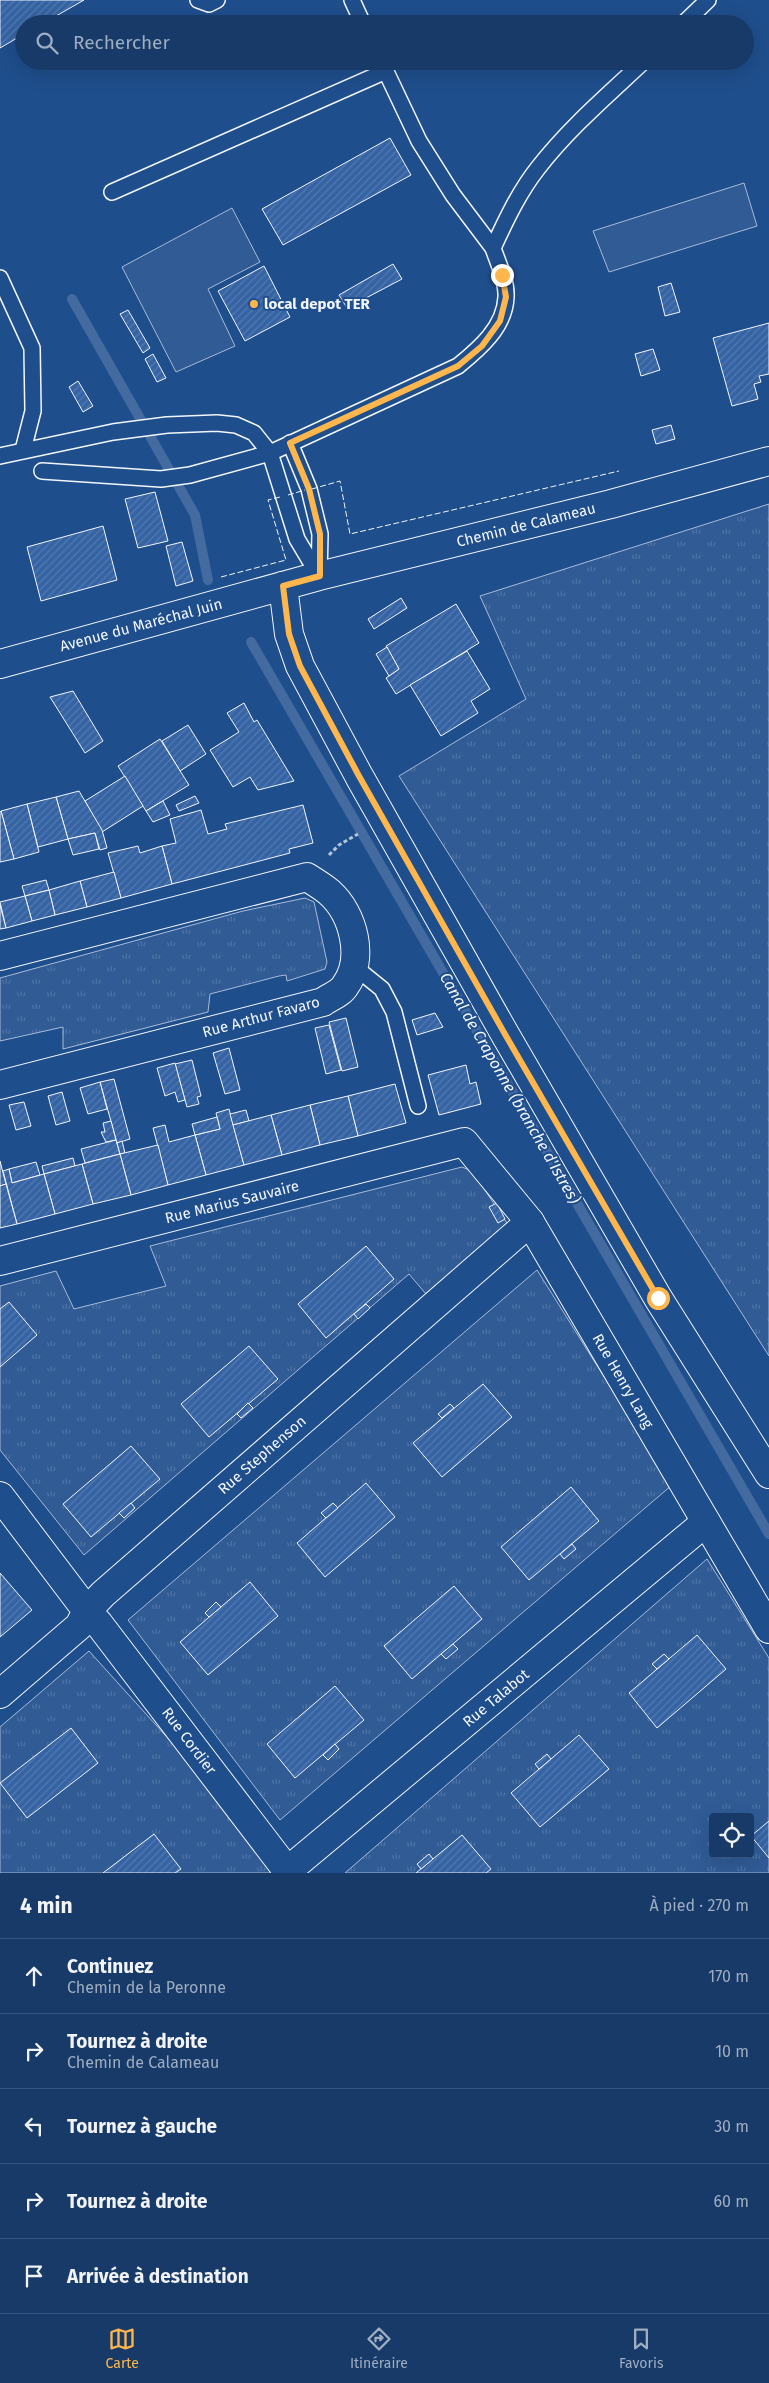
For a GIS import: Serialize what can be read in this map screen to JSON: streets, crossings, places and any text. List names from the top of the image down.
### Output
{
  "streets": {
    "street": [
      "Chemin de Calameau",
      "Avenue du Maréchal Juin",
      "Rue Arthur Favaro",
      "Rue Marius Sauvaire",
      "Rue Henry Lang",
      "Rue Stephenson",
      "Rue Talabot",
      "Rue Cordier"
    ]
  },
  "crossings": [
    ["Chemin de Calameau", "Avenue du Maréchal Juin"],
    ["Rue Marius Sauvaire", "Rue Henry Lang"],
    ["Rue Henry Lang", "Rue Stephenson"],
    ["Rue Henry Lang", "Rue Talabot"],
    ["Rue Stephenson", "Rue Cordier"],
    ["Rue Talabot", "Rue Cordier"]
  ],
  "water": ["Canal de Craponne (branche d'Istres)"],
  "places": ["local depot TER"],
  "page": {
    "search": "Rechercher",
    "heading": ["4 min", "À pied · 270 m"],
    "list": [
      ["Continuez", "Chemin de la Peronne", "170 m"],
      ["Tournez à droite", "Chemin de Calameau", "10 m"],
      ["Tournez à gauche", "30 m"],
      ["Tournez à droite", "60 m"],
      "Arrivée à destination"
    ],
    "nav": ["Carte", "Itinéraire", "Favoris"]
  }
}
